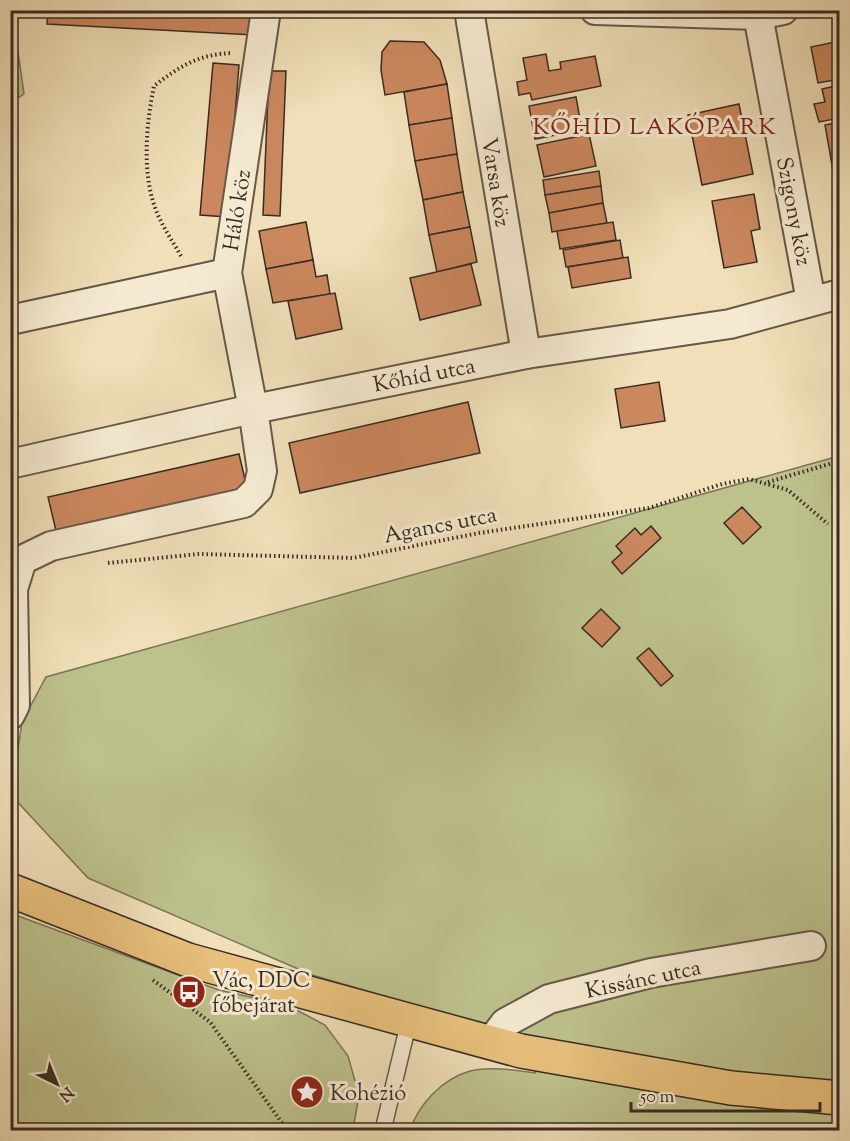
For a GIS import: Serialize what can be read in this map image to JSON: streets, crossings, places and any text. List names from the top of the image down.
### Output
{
  "streets": {
    "street": [
      "Varsa köz",
      "Háló köz",
      "Szigony köz",
      "Kőhíd utca",
      "Kissánc utca"
    ],
    "path": ["Agancs utca"]
  },
  "crossings": [
    ["Varsa köz", "Kőhíd utca"],
    ["Háló köz", "Kőhíd utca"],
    ["Szigony köz", "Kőhíd utca"]
  ],
  "districts": ["KŐHÍD LAKÓPARK"],
  "places": {
    "bus stop": ["Vác, DDC főbejárat"],
    "place": ["Kohézió"]
  },
  "scale_bar": "50 m",
  "north": "bottom right"
}
